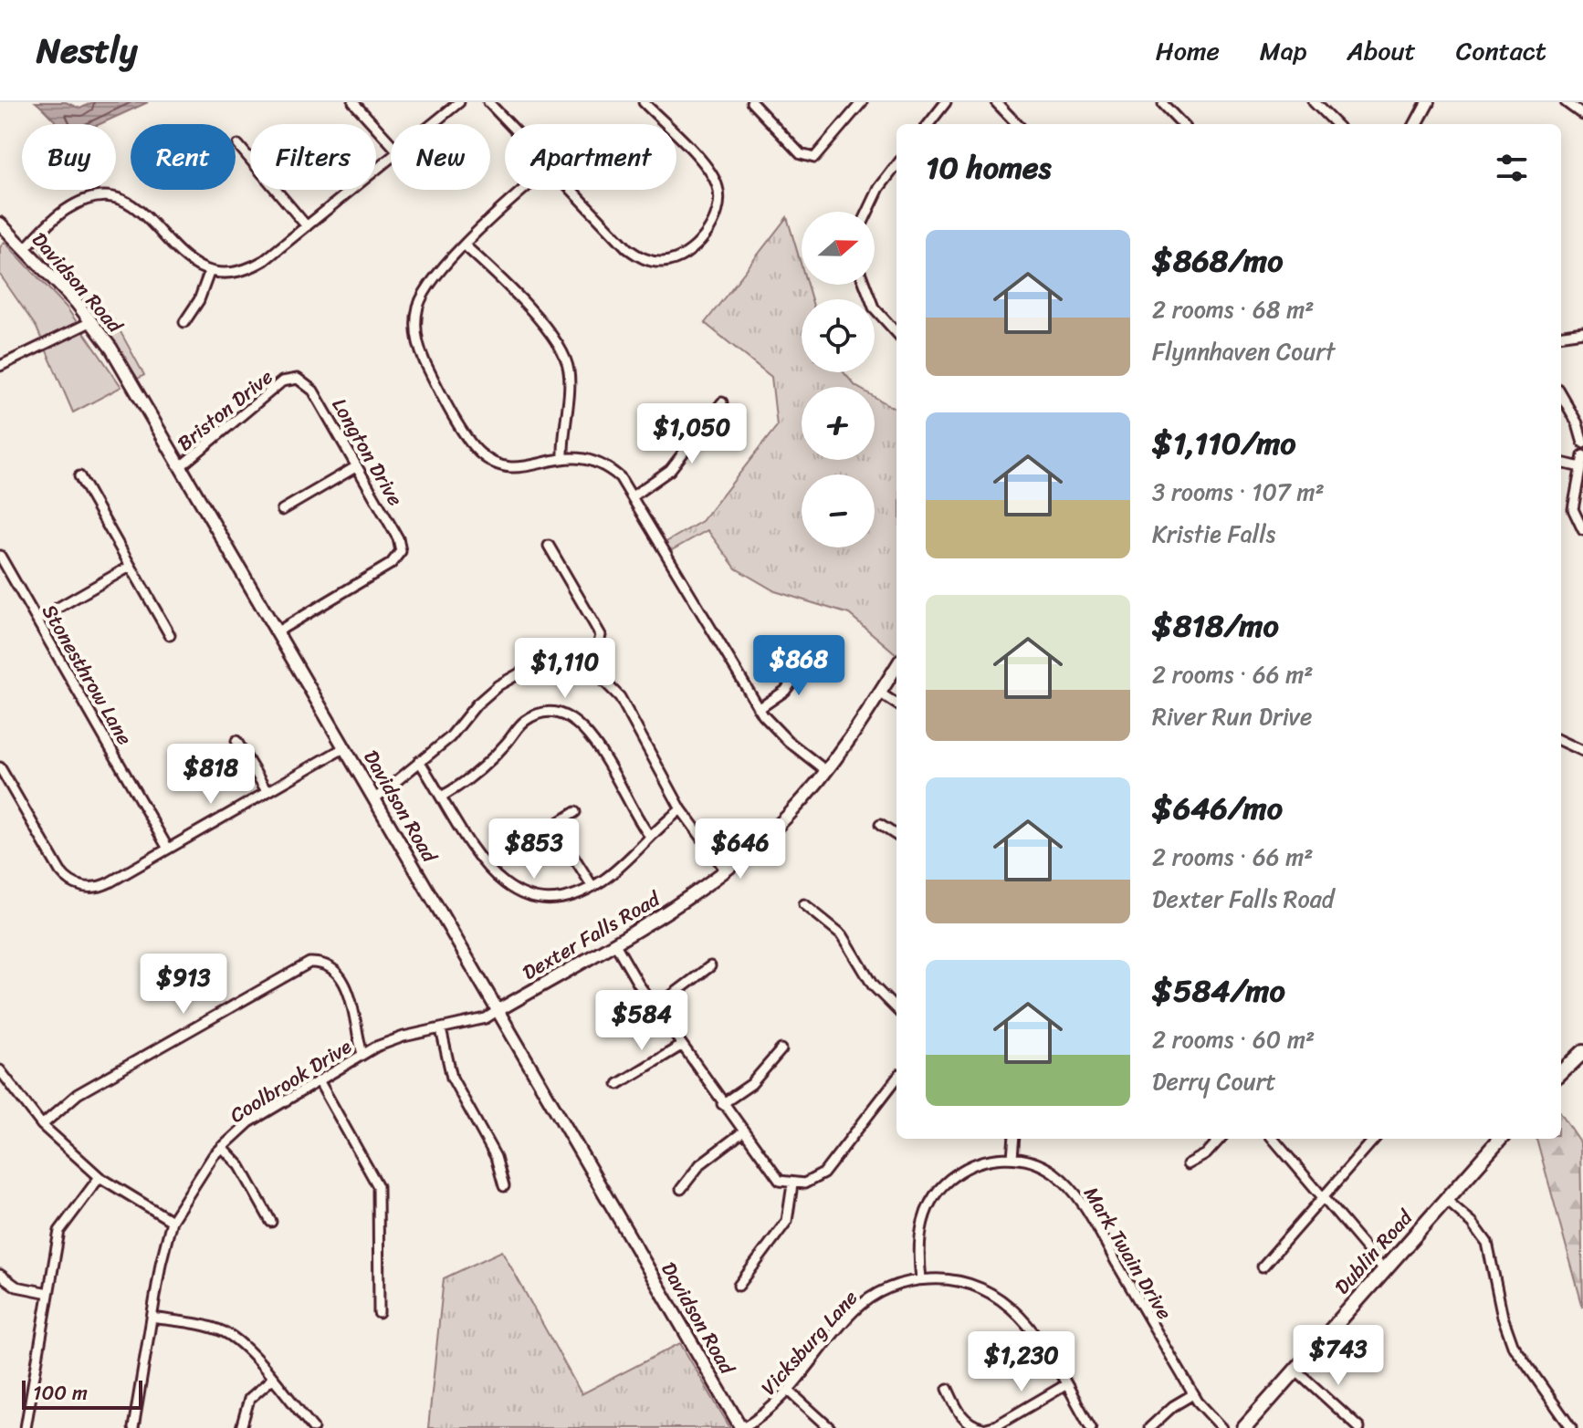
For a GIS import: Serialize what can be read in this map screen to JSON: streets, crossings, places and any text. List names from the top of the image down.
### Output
{
  "streets": {
    "main road": ["Davidson Road", "Dexter Falls Road", "Dublin Road"],
    "street": [
      "Briston Drive",
      "Longton Drive",
      "Stonesthrow Lane",
      "Coolbrook Drive",
      "Mark Twain Drive",
      "Vicksburg Lane"
    ]
  },
  "crossings": [
    ["Davidson Road", "Briston Drive"],
    ["Davidson Road", "Longton Drive"],
    ["Davidson Road", "Dexter Falls Road"],
    ["Davidson Road", "Coolbrook Drive"],
    ["Davidson Road", "Vicksburg Lane"],
    ["Briston Drive", "Longton Drive"],
    ["Dexter Falls Road", "Coolbrook Drive"],
    ["Mark Twain Drive", "Vicksburg Lane"]
  ],
  "scale_bar": "100 m",
  "north": "right",
  "page": {
    "header": "Nestly",
    "nav": [
      "Home",
      "Map",
      "About",
      "Contact"
    ],
    "chip": [
      "Buy",
      "Rent",
      "Filters",
      "New",
      "Apartment"
    ],
    "heading": "10 homes",
    "map_buttons": ["+", "−"],
    "list": [
      {
        "name": "$868/mo",
        "note": "2 rooms · 68 m² · Flynnhaven Court"
      },
      {
        "name": "$1,110/mo",
        "note": "3 rooms · 107 m² · Kristie Falls"
      },
      {
        "name": "$818/mo",
        "note": "2 rooms · 66 m² · River Run Drive"
      },
      {
        "name": "$646/mo",
        "note": "2 rooms · 66 m² · Dexter Falls Road"
      },
      {
        "name": "$584/mo",
        "note": "2 rooms · 60 m² · Derry Court"
      }
    ],
    "price": [
      "$1,050",
      "$868",
      "$1,110",
      "$818",
      "$853",
      "$646",
      "$913",
      "$584",
      "$743",
      "$1,230"
    ],
    "scale": "100 m"
  }
}
